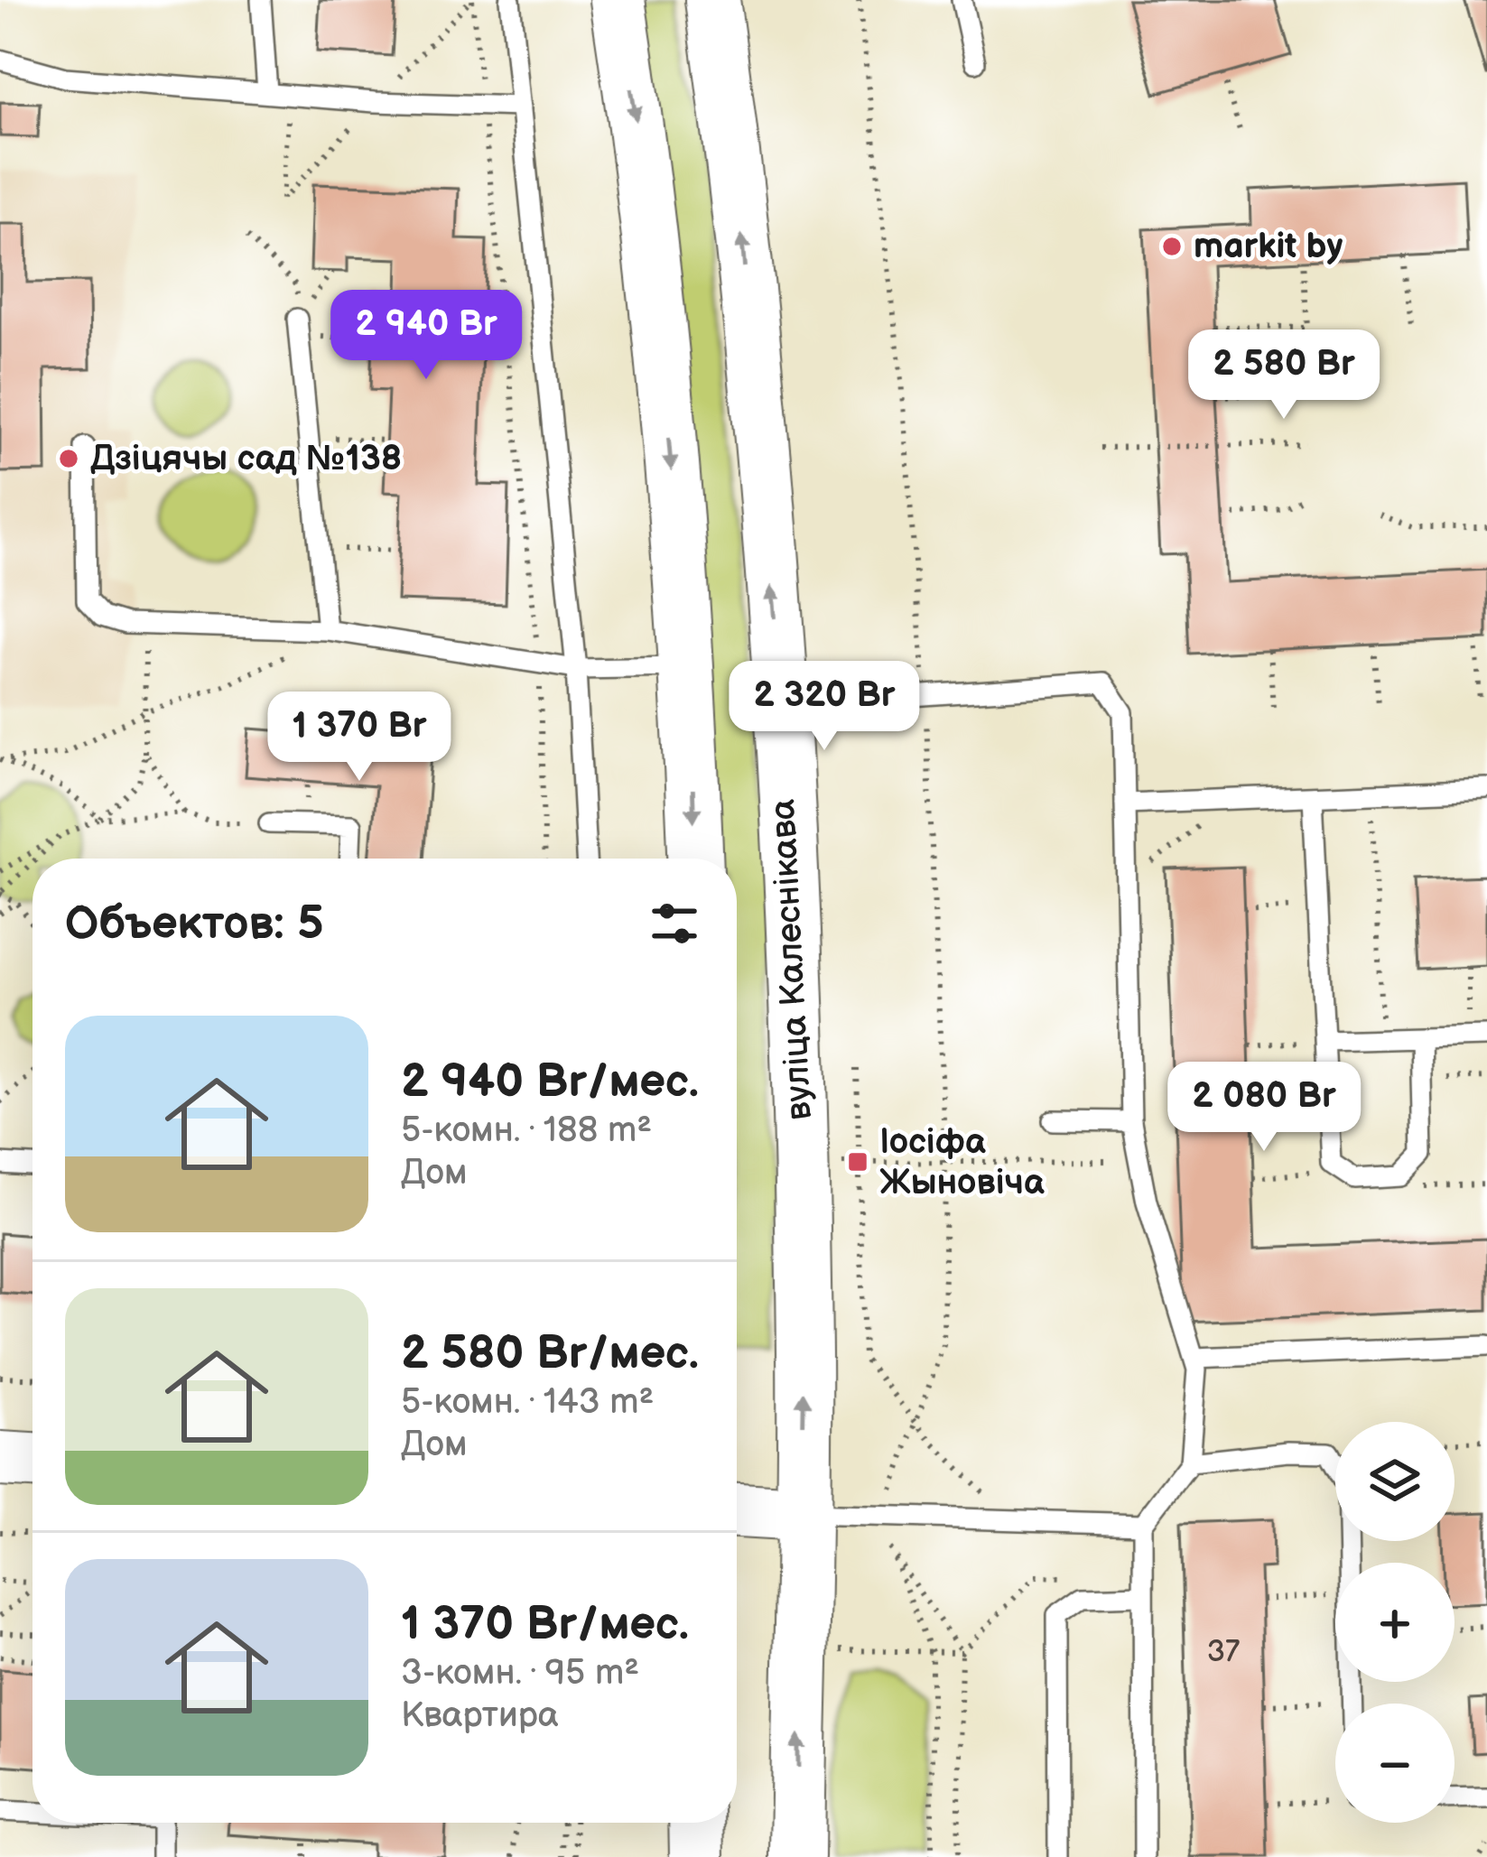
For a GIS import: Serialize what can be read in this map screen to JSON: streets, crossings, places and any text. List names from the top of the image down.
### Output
{
  "streets": {
    "main road": ["вуліца Калеснікава"]
  },
  "places": {
    "other": ["markit by", "Дзіцячы сад №138"],
    "transit": ["Іосіфа Жыновіча"]
  },
  "house_numbers": ["37"],
  "page": {
    "price": [
      "2 940 Br",
      "2 580 Br",
      "2 320 Br",
      "1 370 Br",
      "2 080 Br"
    ],
    "heading": "Объектов: 5",
    "list": [
      {
        "name": "2 940 Br/мес.",
        "note": "5-комн. · 188 m² · Дом"
      },
      {
        "name": "2 580 Br/мес.",
        "note": "5-комн. · 143 m² · Дом"
      },
      {
        "name": "1 370 Br/мес.",
        "note": "3-комн. · 95 m² · Квартира"
      }
    ],
    "map_buttons": ["+", "−"]
  }
}
